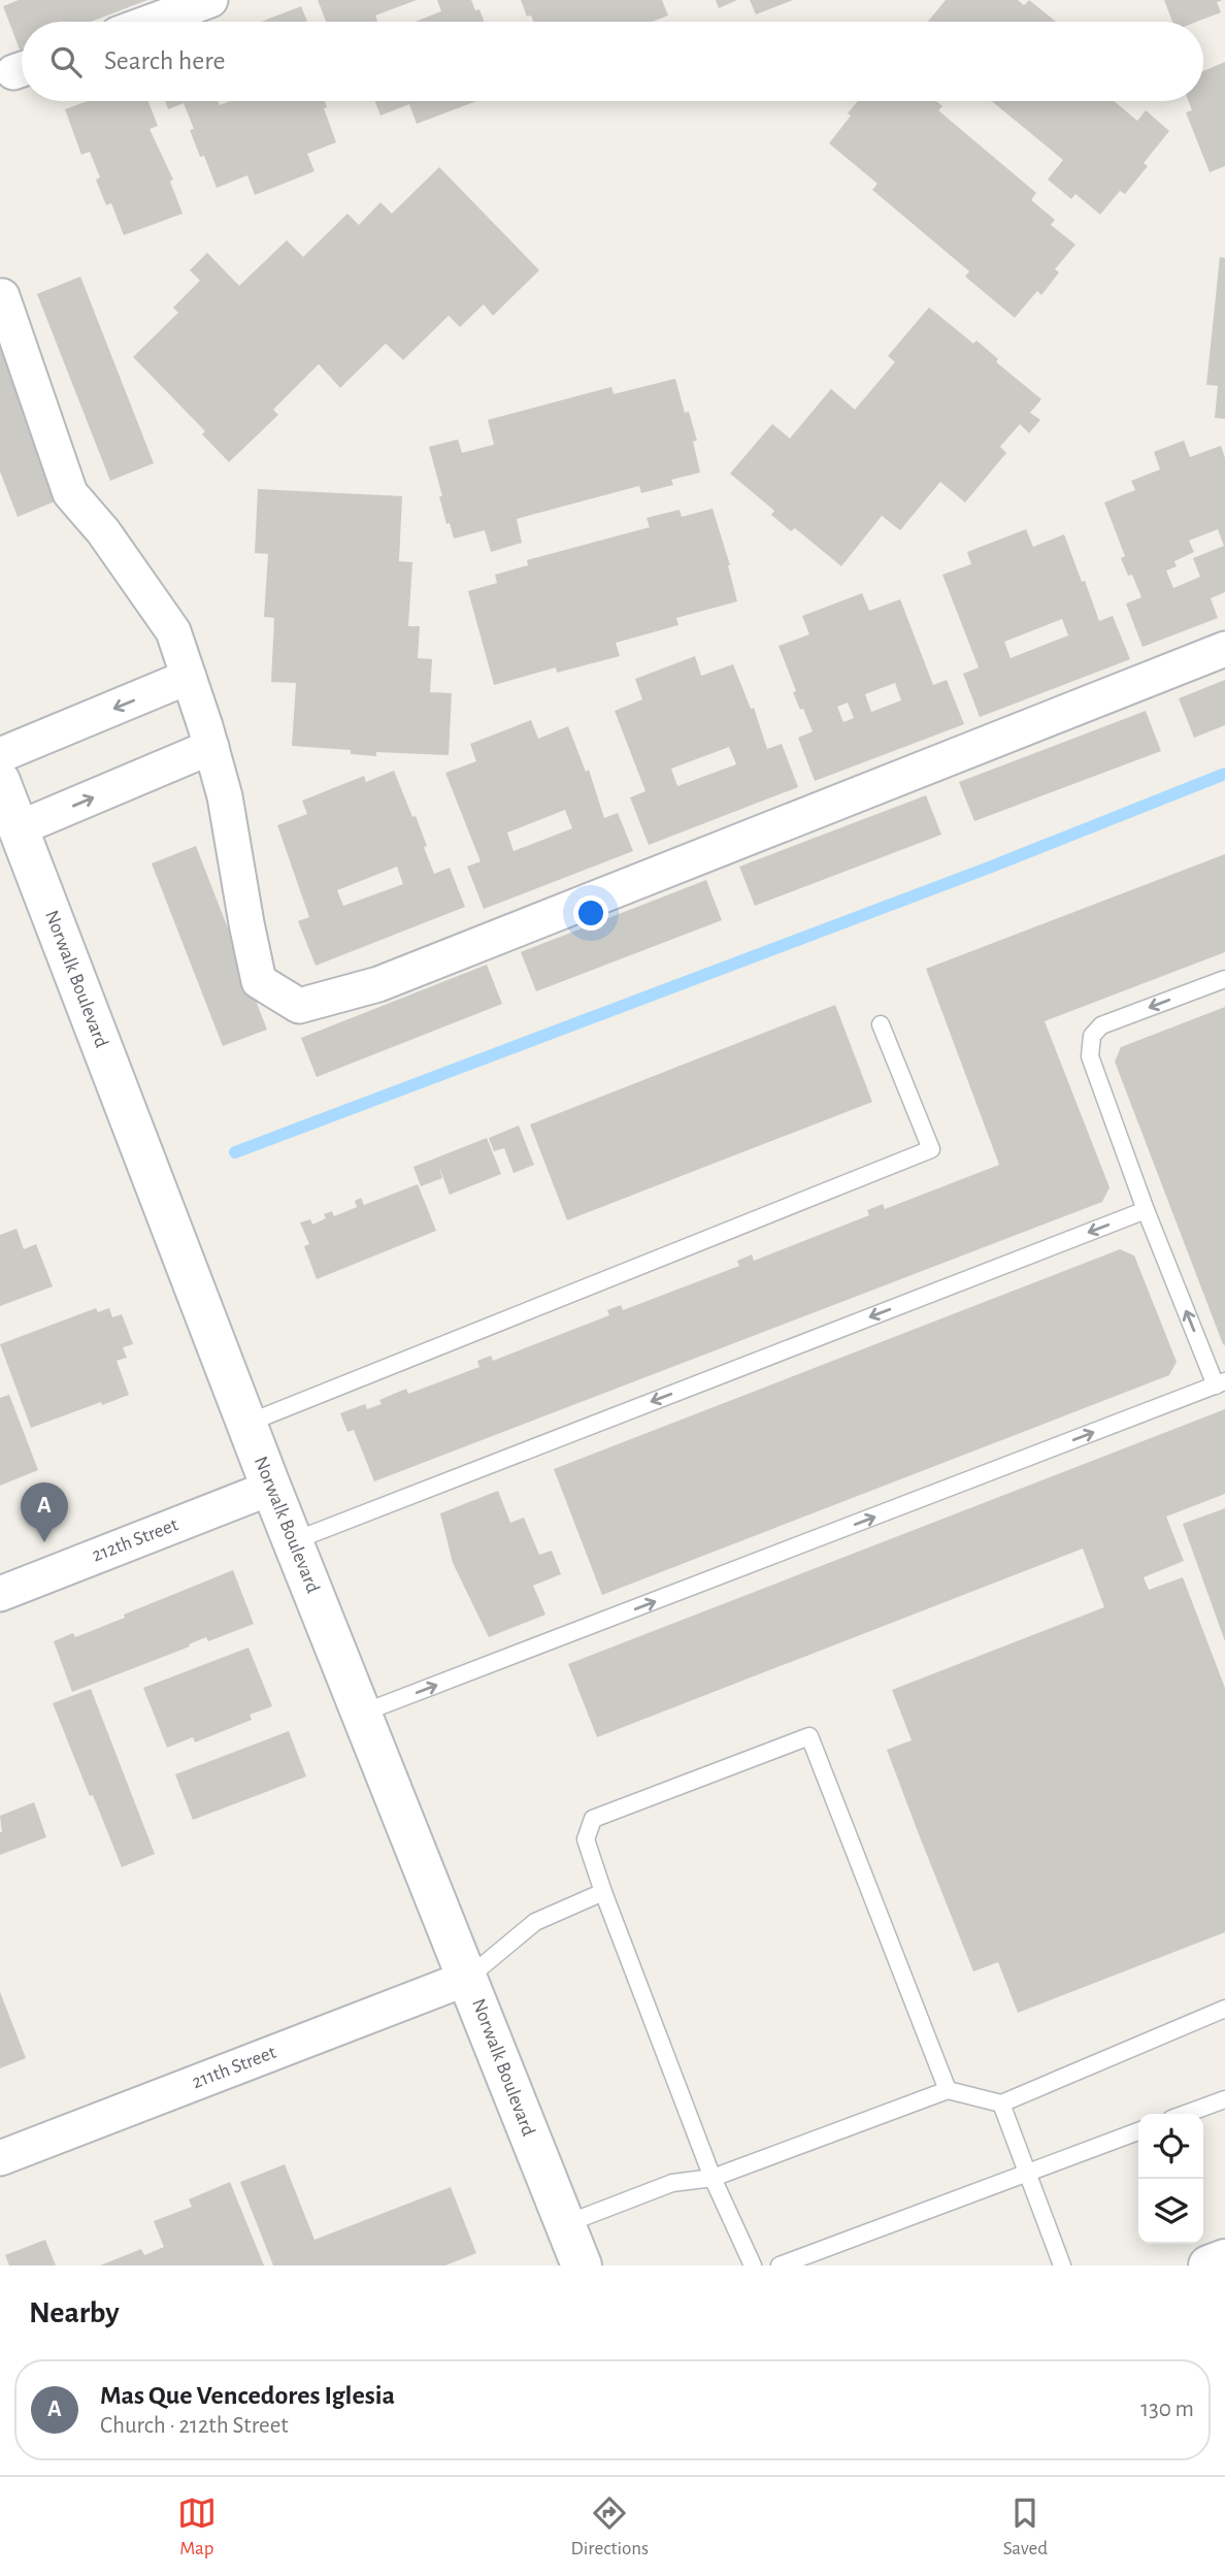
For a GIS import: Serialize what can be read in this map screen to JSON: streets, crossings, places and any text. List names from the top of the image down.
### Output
{
  "streets": {
    "main road": ["Norwalk Boulevard"],
    "street": ["212th Street", "211th Street"]
  },
  "crossings": [
    ["Norwalk Boulevard", "212th Street"],
    ["Norwalk Boulevard", "211th Street"]
  ],
  "page": {
    "search": "Search here",
    "pins": "A",
    "heading": "Nearby",
    "list": [
      {
        "mark": "A",
        "name": "Mas Que Vencedores Iglesia",
        "note": "Church · 212th Street",
        "value": "130 m"
      }
    ],
    "nav": ["Map", "Directions", "Saved"]
  }
}
